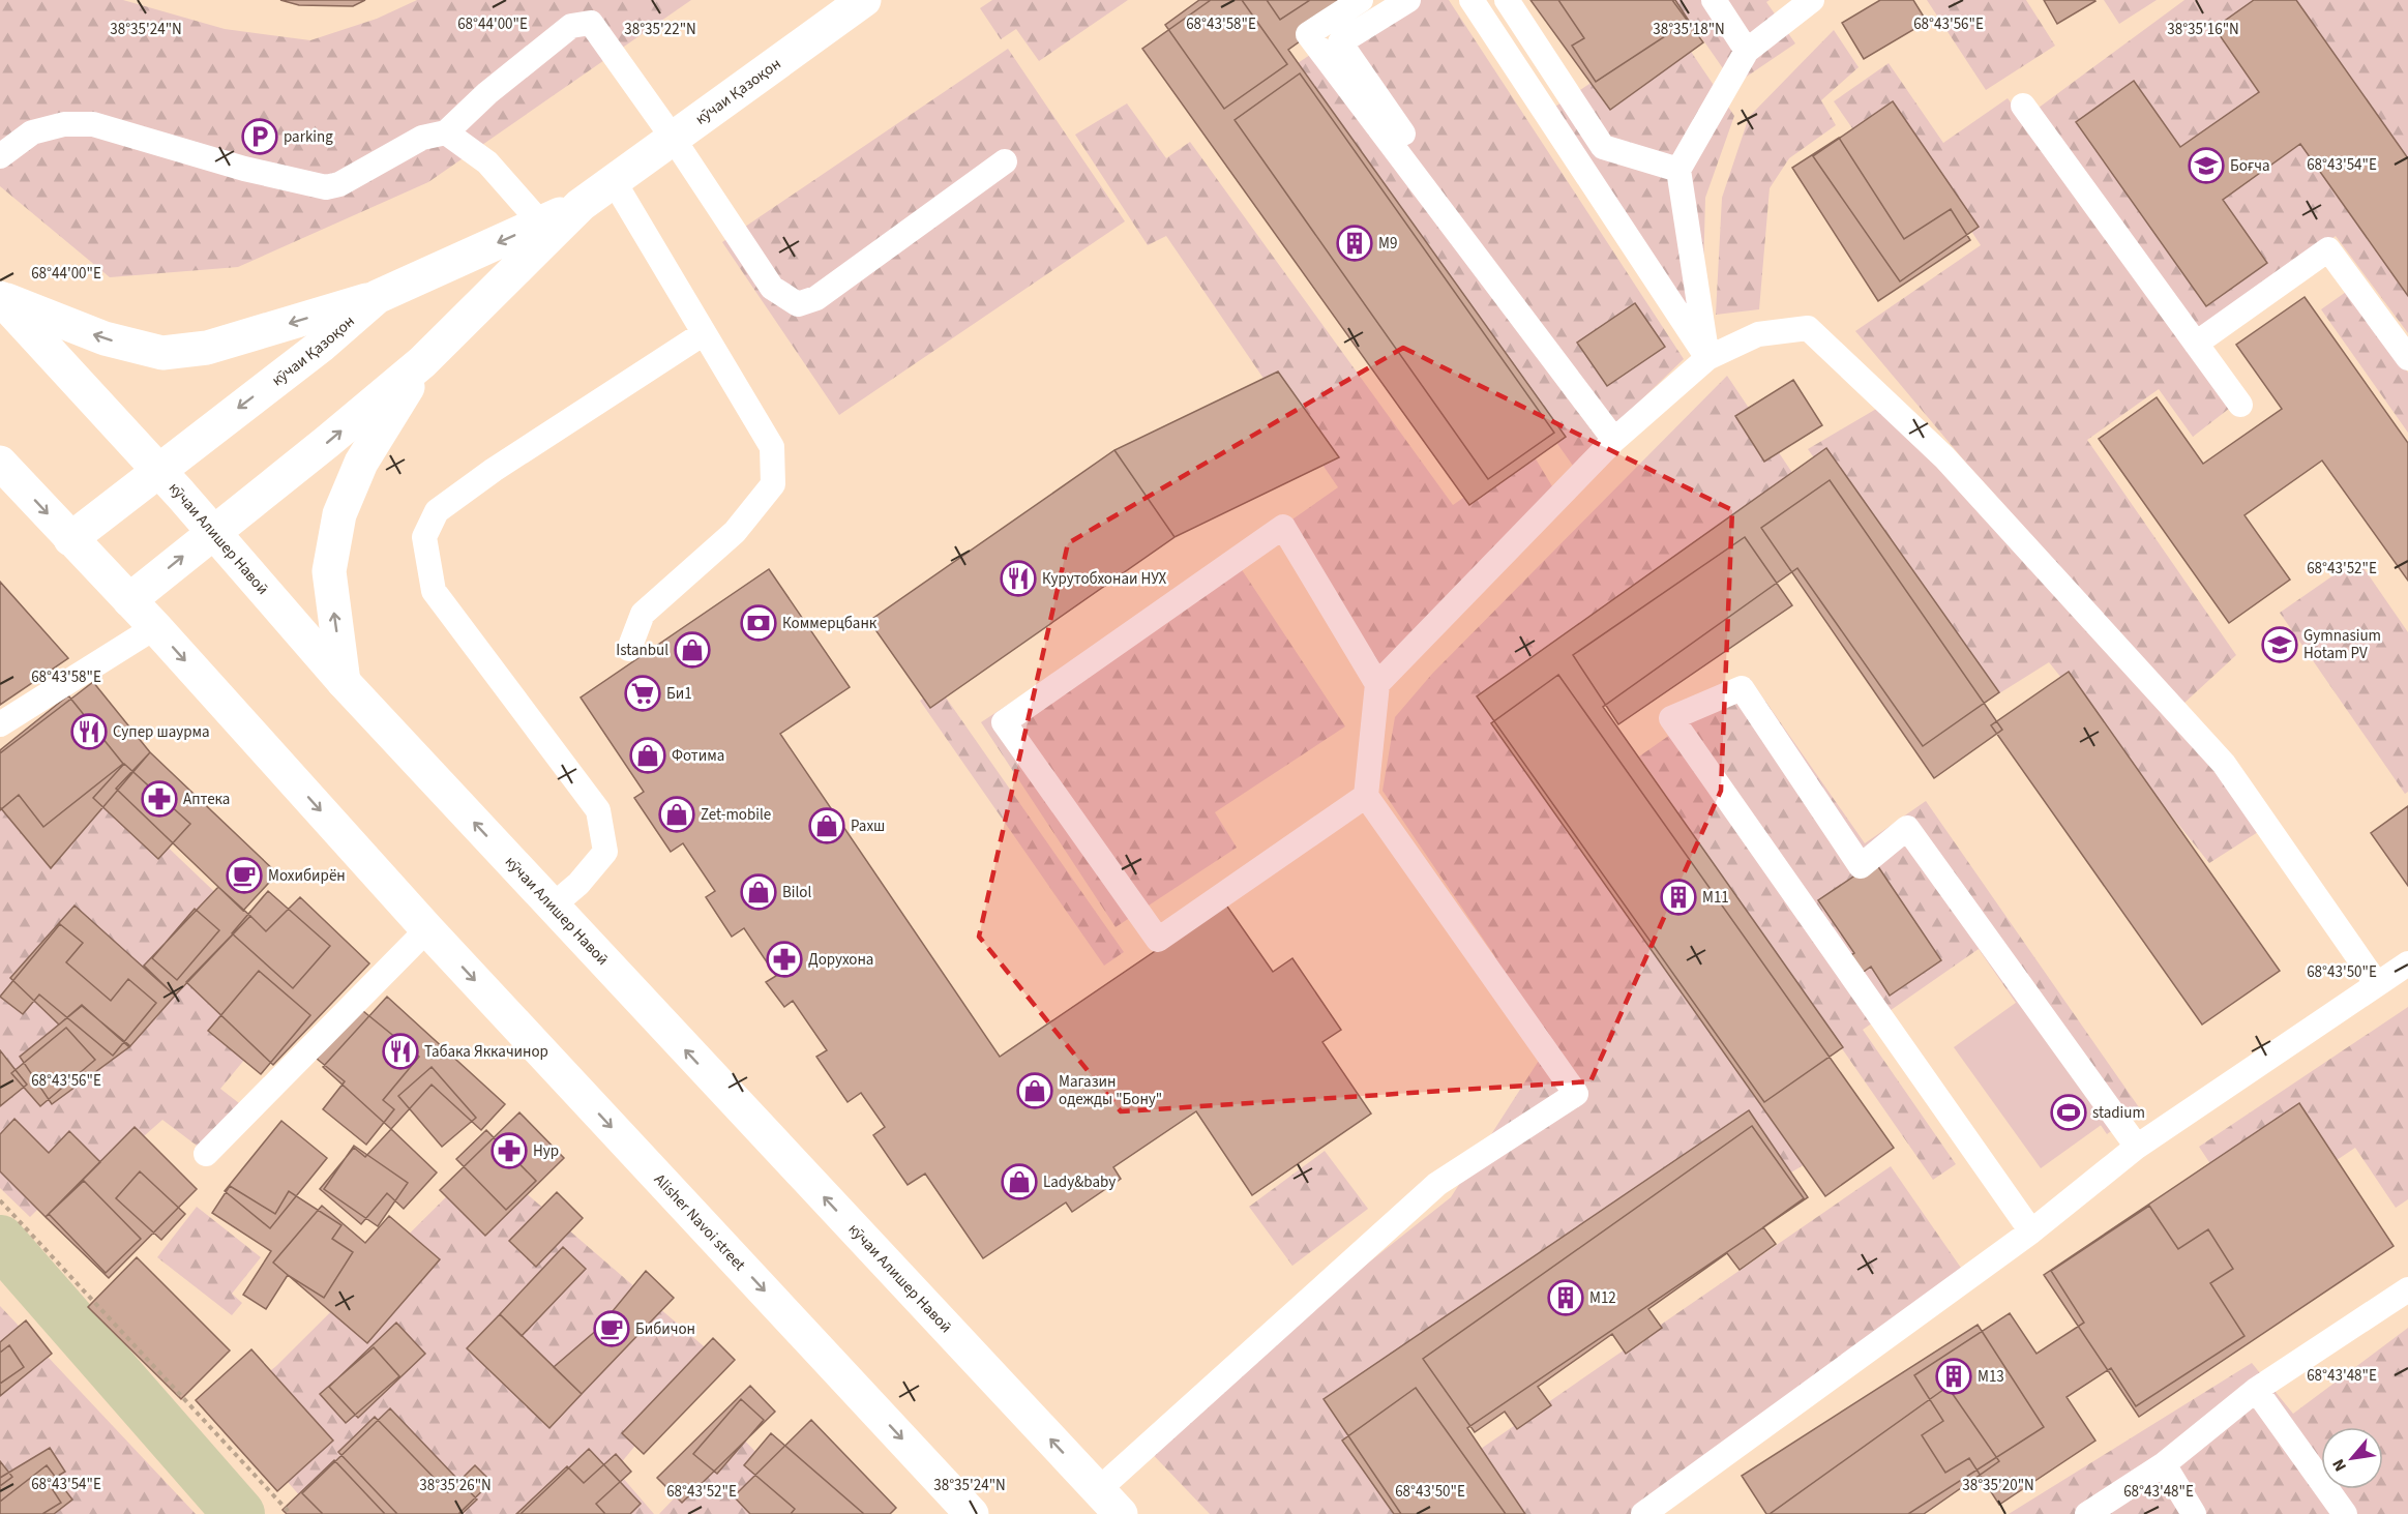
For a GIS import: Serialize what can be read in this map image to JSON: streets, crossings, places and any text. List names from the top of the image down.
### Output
{
  "streets": {
    "street": ["кӯчаи Қазоқон", "кӯчаи Алишер Навоӣ", "Alisher Navoi street"]
  },
  "crossings": [
    ["кӯчаи Қазоқон", "кӯчаи Алишер Навоӣ"]
  ],
  "one_way": ["кӯчаи Алишер Навоӣ", "Alisher Navoi street"],
  "places": {
    "parking": ["parking"],
    "school or university": ["Боғча", "Gymnasium Hotam PV"],
    "building": [
      "М9",
      "М11",
      "М12",
      "М13"
    ],
    "restaurant": ["Курутобхонаи НУХ", "Супер шаурма", "Табака Яккачинор"],
    "bank": ["Коммерцбанк"],
    "shop": [
      "Istanbul",
      "Фотима",
      "Zet-mobile",
      "Рахш",
      "Bilol",
      "Магазин одежды \"Бону\"",
      "Lady&baby"
    ],
    "supermarket": ["Би1"],
    "pharmacy": ["Аптека", "Дорухона", "Нур"],
    "cafe": ["Мохибирён", "Бибичон"],
    "sports": ["stadium"]
  },
  "north": "bottom left",
  "coordinates": [
    "68°44'00\"E",
    "68°43'56\"E",
    "68°43'58\"E",
    "38°35'24\"N",
    "38°35'22\"N",
    "38°35'18\"N",
    "38°35'16\"N",
    "68°43'54\"E",
    "68°43'52\"E",
    "68°43'50\"E",
    "68°43'48\"E",
    "38°35'26\"N",
    "38°35'20\"N"
  ]
}
